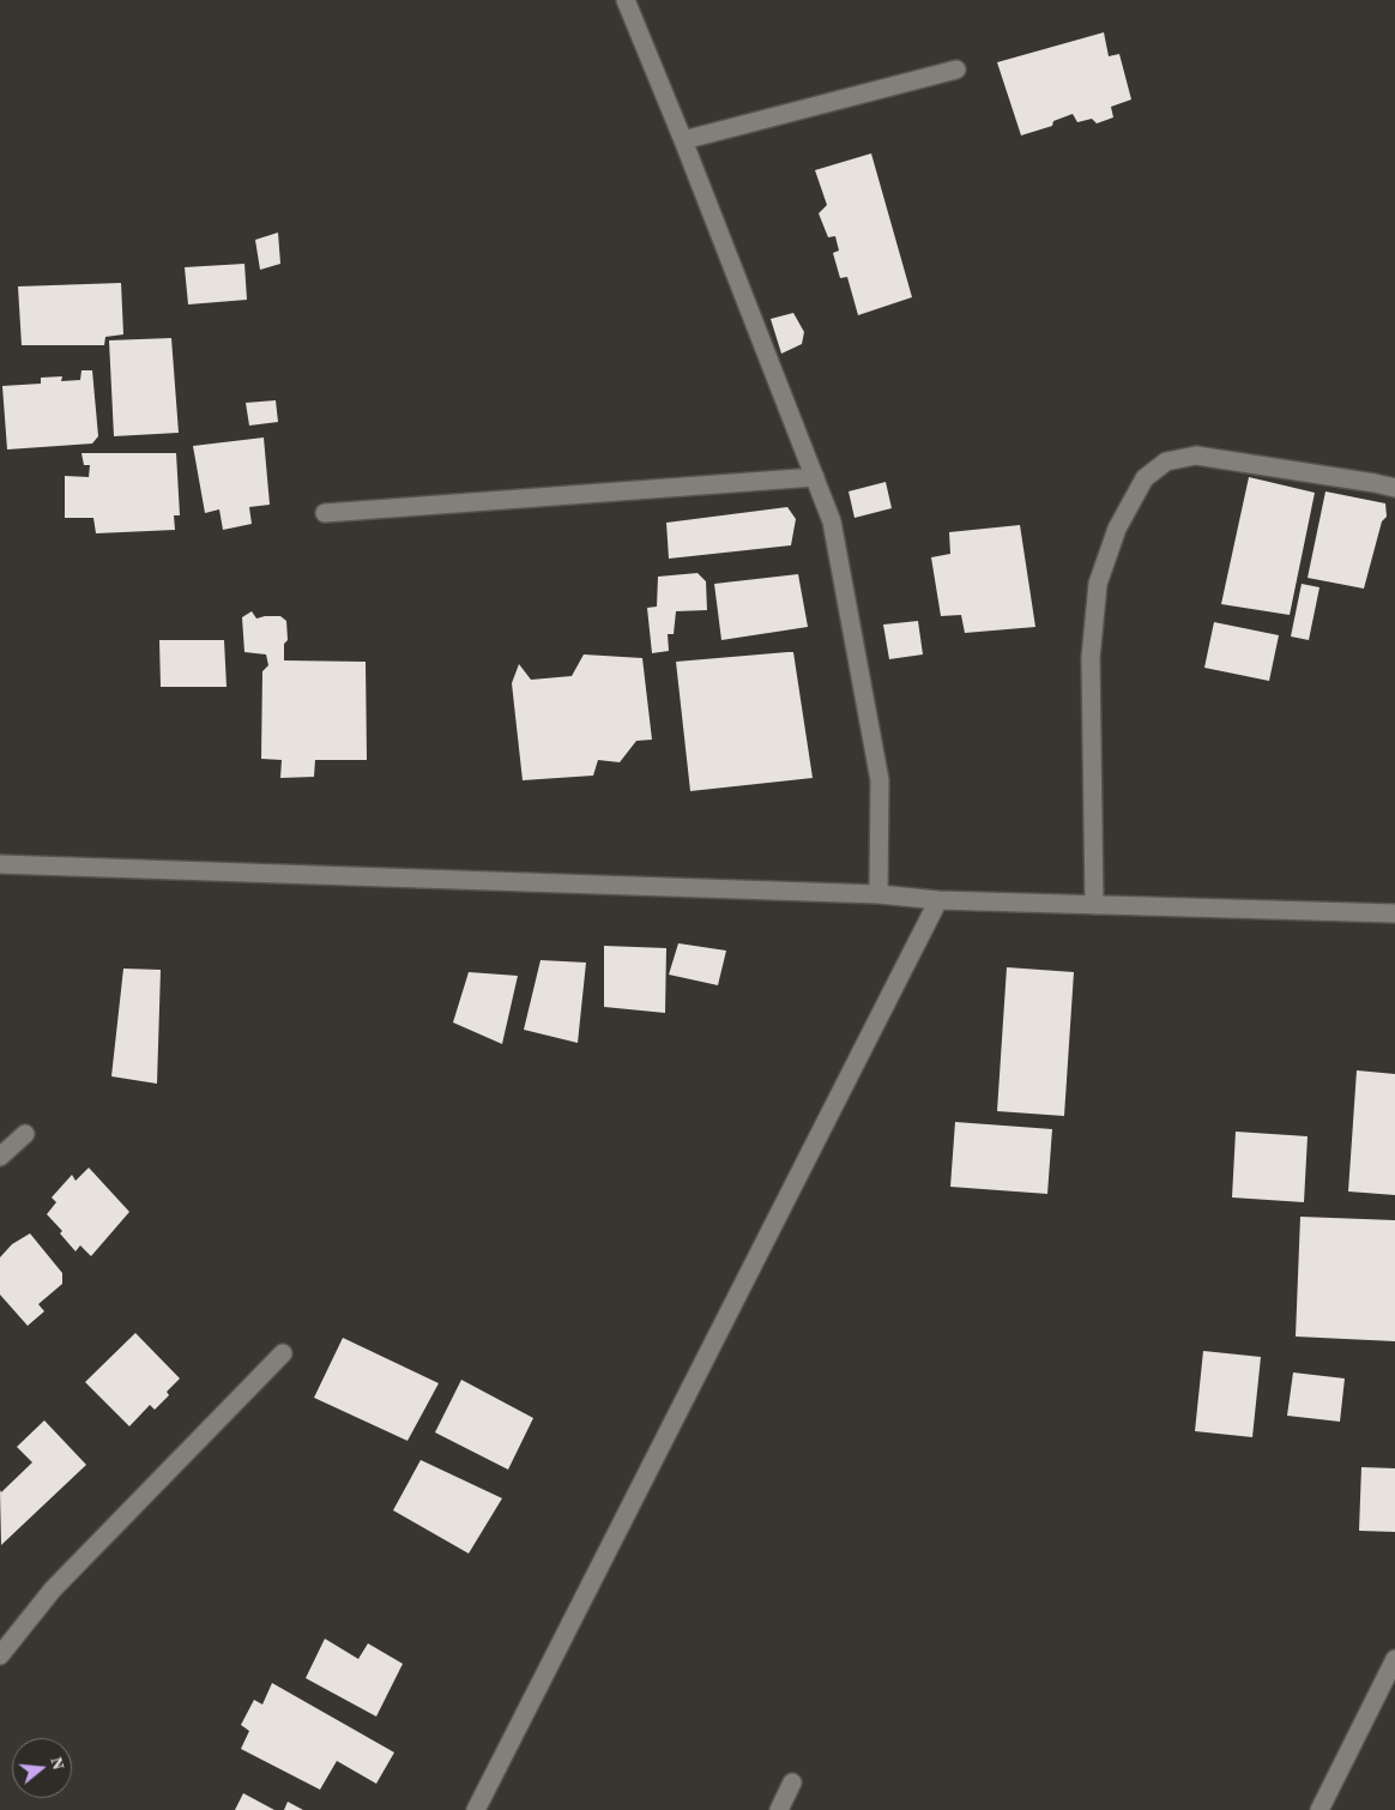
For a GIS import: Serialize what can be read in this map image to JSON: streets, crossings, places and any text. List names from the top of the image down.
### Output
{
  "north": "right"
}
